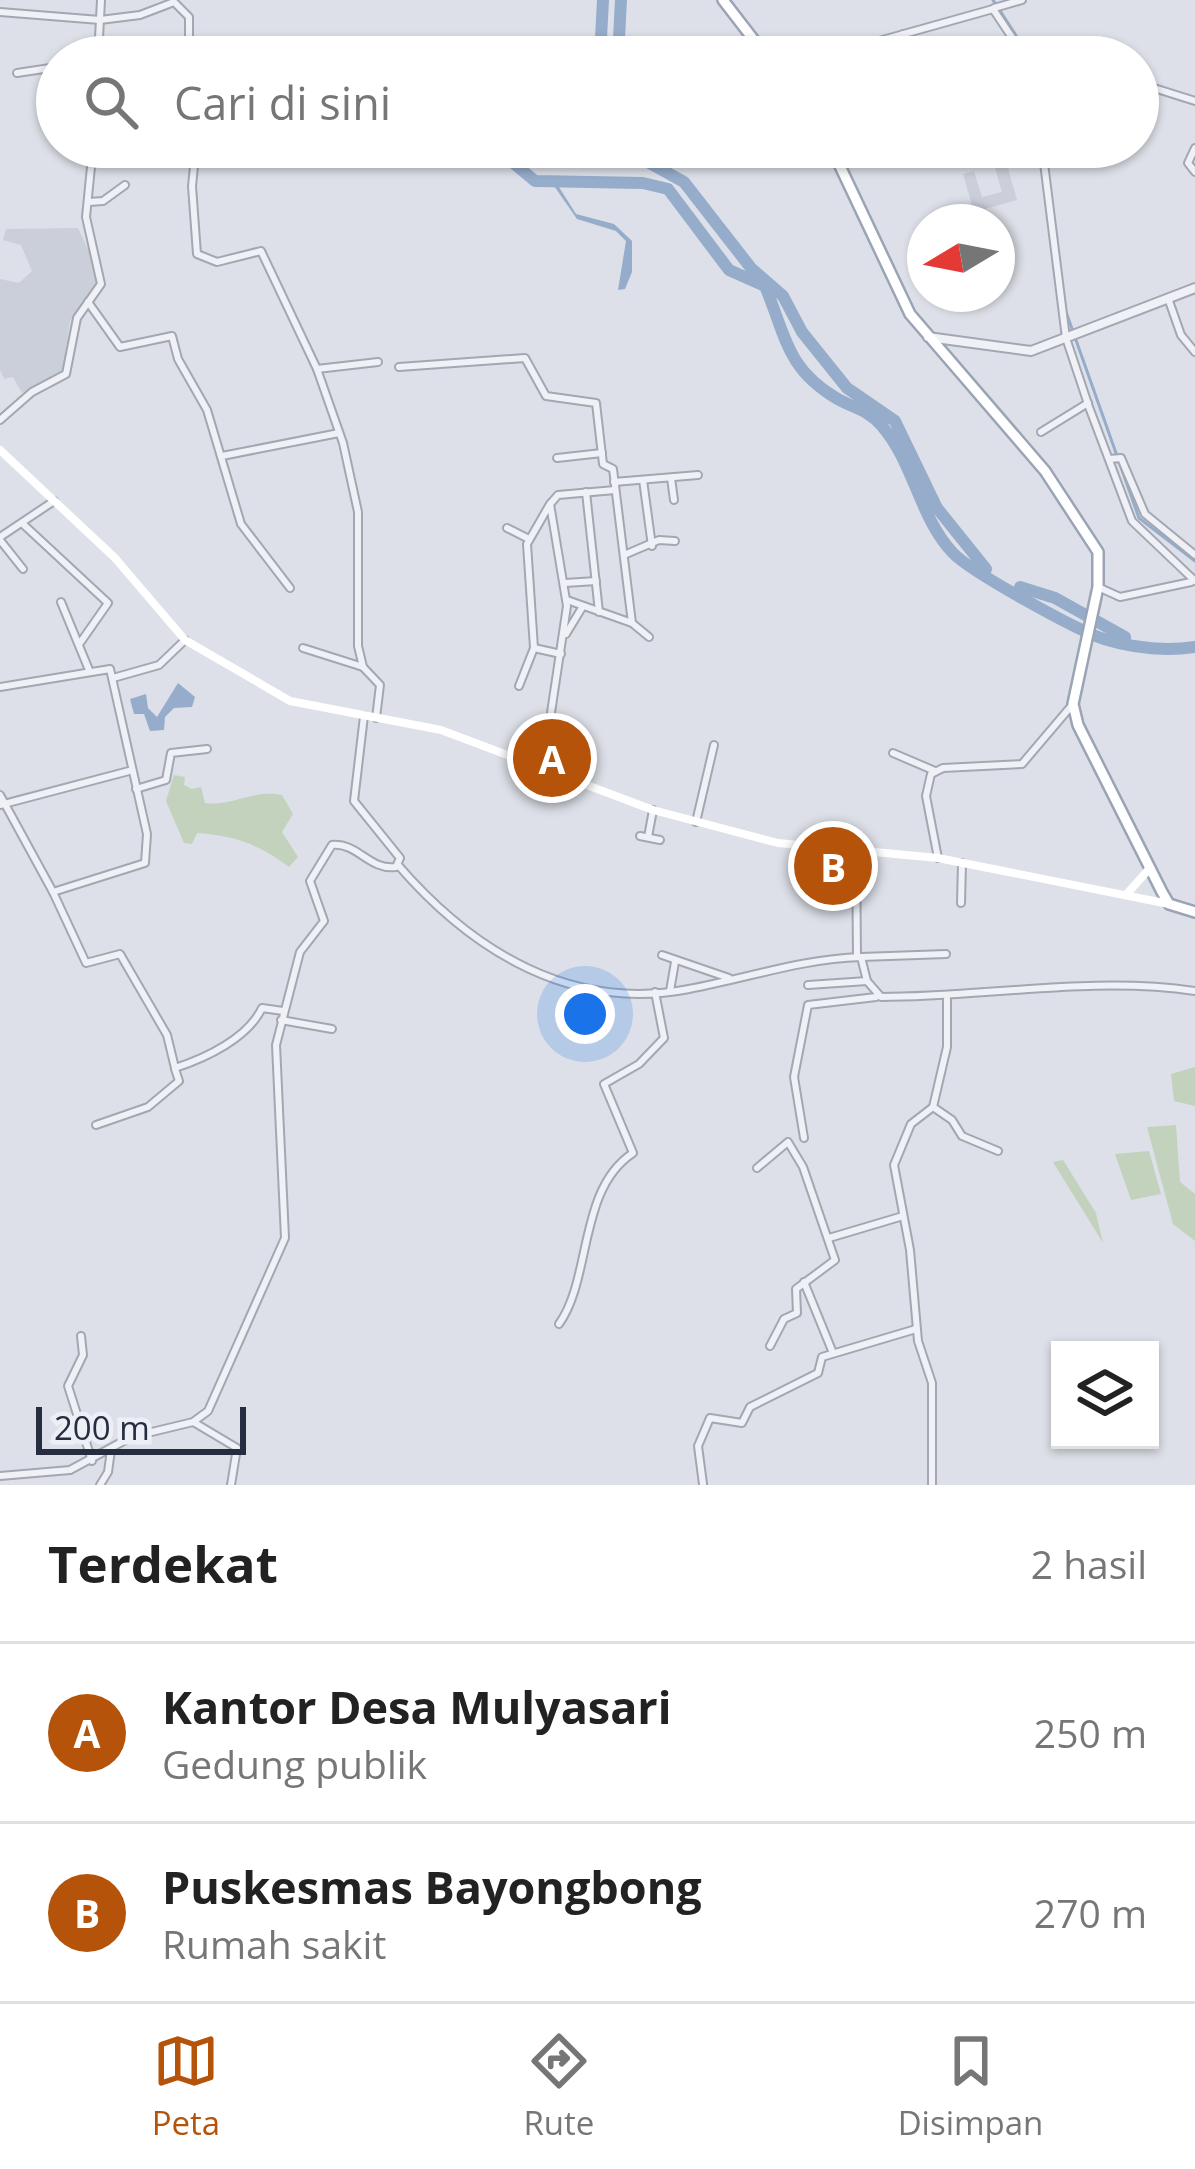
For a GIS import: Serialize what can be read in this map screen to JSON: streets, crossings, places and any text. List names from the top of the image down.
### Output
{
  "scale_bar": "200 m",
  "north": "left",
  "page": {
    "search": "Cari di sini",
    "pins": ["A", "B"],
    "scale": "200 m",
    "heading": ["Terdekat", "2 hasil"],
    "list": [
      {
        "mark": "A",
        "name": "Kantor Desa Mulyasari",
        "note": "Gedung publik",
        "value": "250 m"
      },
      {
        "mark": "B",
        "name": "Puskesmas Bayongbong",
        "note": "Rumah sakit",
        "value": "270 m"
      }
    ],
    "nav": ["Peta", "Rute", "Disimpan"]
  }
}
